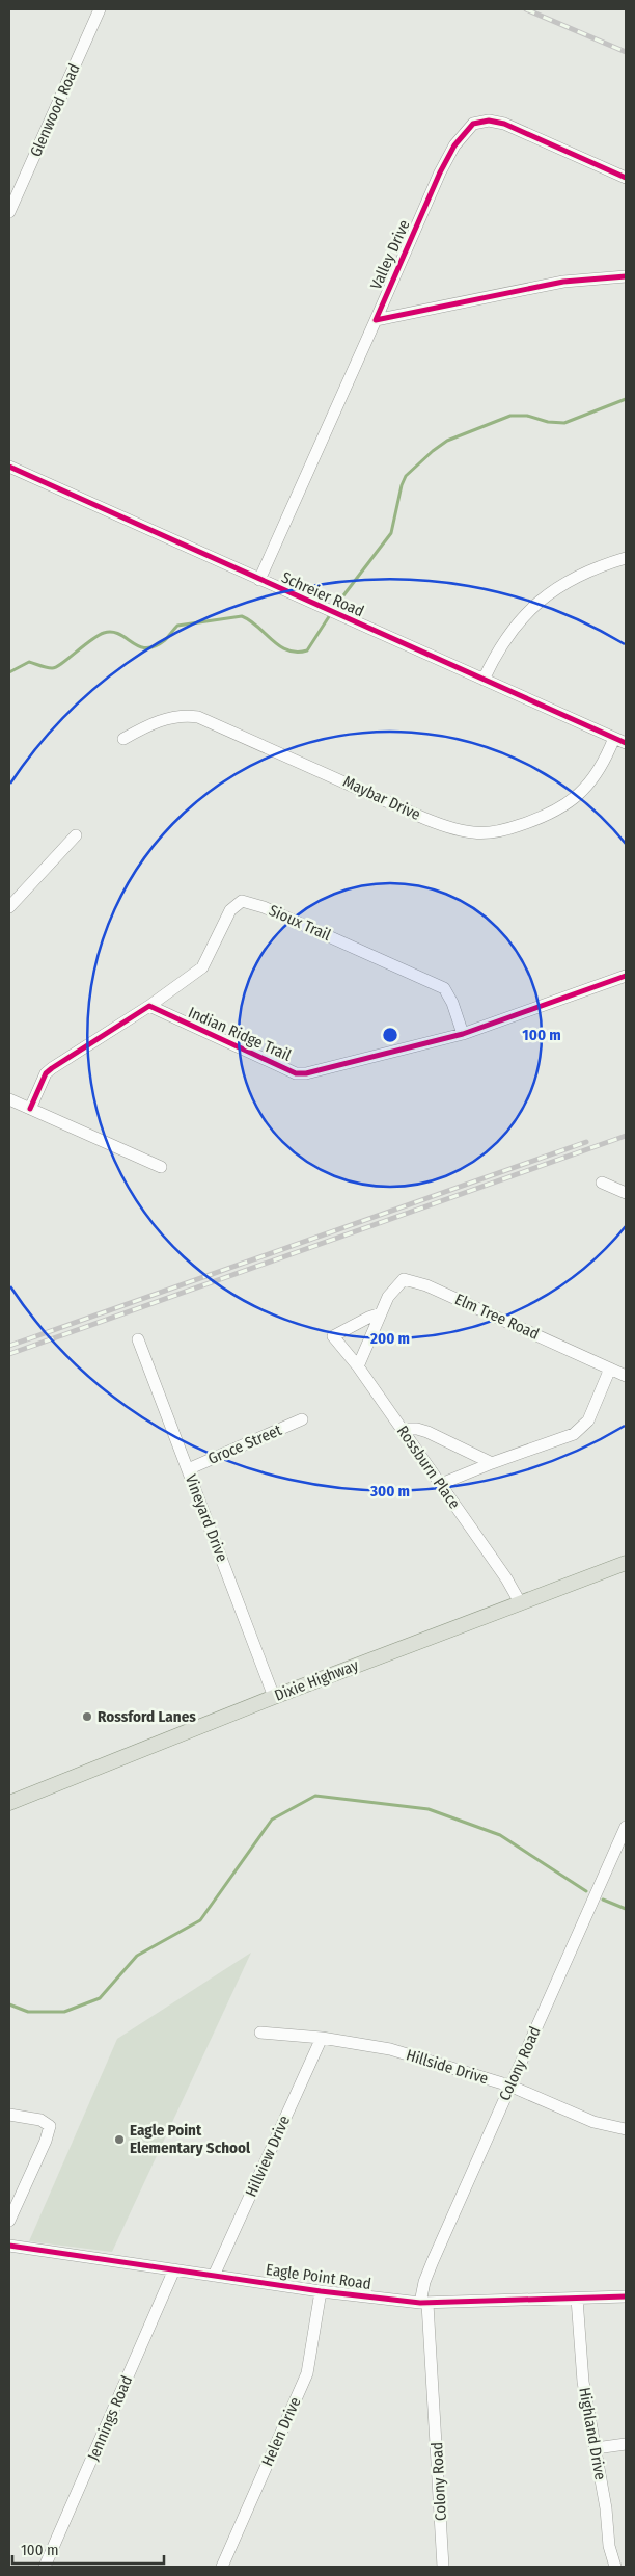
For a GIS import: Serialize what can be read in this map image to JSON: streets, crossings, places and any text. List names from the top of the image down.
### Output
{
  "streets": {
    "main road": ["Dixie Highway"],
    "street": [
      "Glenwood Road",
      "Valley Drive",
      "Schreier Road",
      "Maybar Drive",
      "Sioux Trail",
      "Indian Ridge Trail",
      "Elm Tree Road",
      "Groce Street",
      "Rossburn Place",
      "Vineyard Drive",
      "Colony Road",
      "Hillside Drive",
      "Hillview Drive",
      "Eagle Point Road",
      "Jennings Road",
      "Helen Drive",
      "Highland Drive"
    ]
  },
  "crossings": [
    ["Valley Drive", "Schreier Road"],
    ["Schreier Road", "Maybar Drive"],
    ["Sioux Trail", "Indian Ridge Trail"],
    ["Elm Tree Road", "Rossburn Place"],
    ["Groce Street", "Vineyard Drive"],
    ["Rossburn Place", "Dixie Highway"],
    ["Vineyard Drive", "Dixie Highway"],
    ["Colony Road", "Hillside Drive"],
    ["Colony Road", "Eagle Point Road"],
    ["Hillside Drive", "Hillview Drive"],
    ["Hillview Drive", "Eagle Point Road"],
    ["Eagle Point Road", "Jennings Road"],
    ["Eagle Point Road", "Helen Drive"],
    ["Eagle Point Road", "Highland Drive"]
  ],
  "places": ["Rossford Lanes", "Eagle Point Elementary School"],
  "scale_bar": "100 m",
  "rings": ["100 m", "200 m", "300 m"]
}
